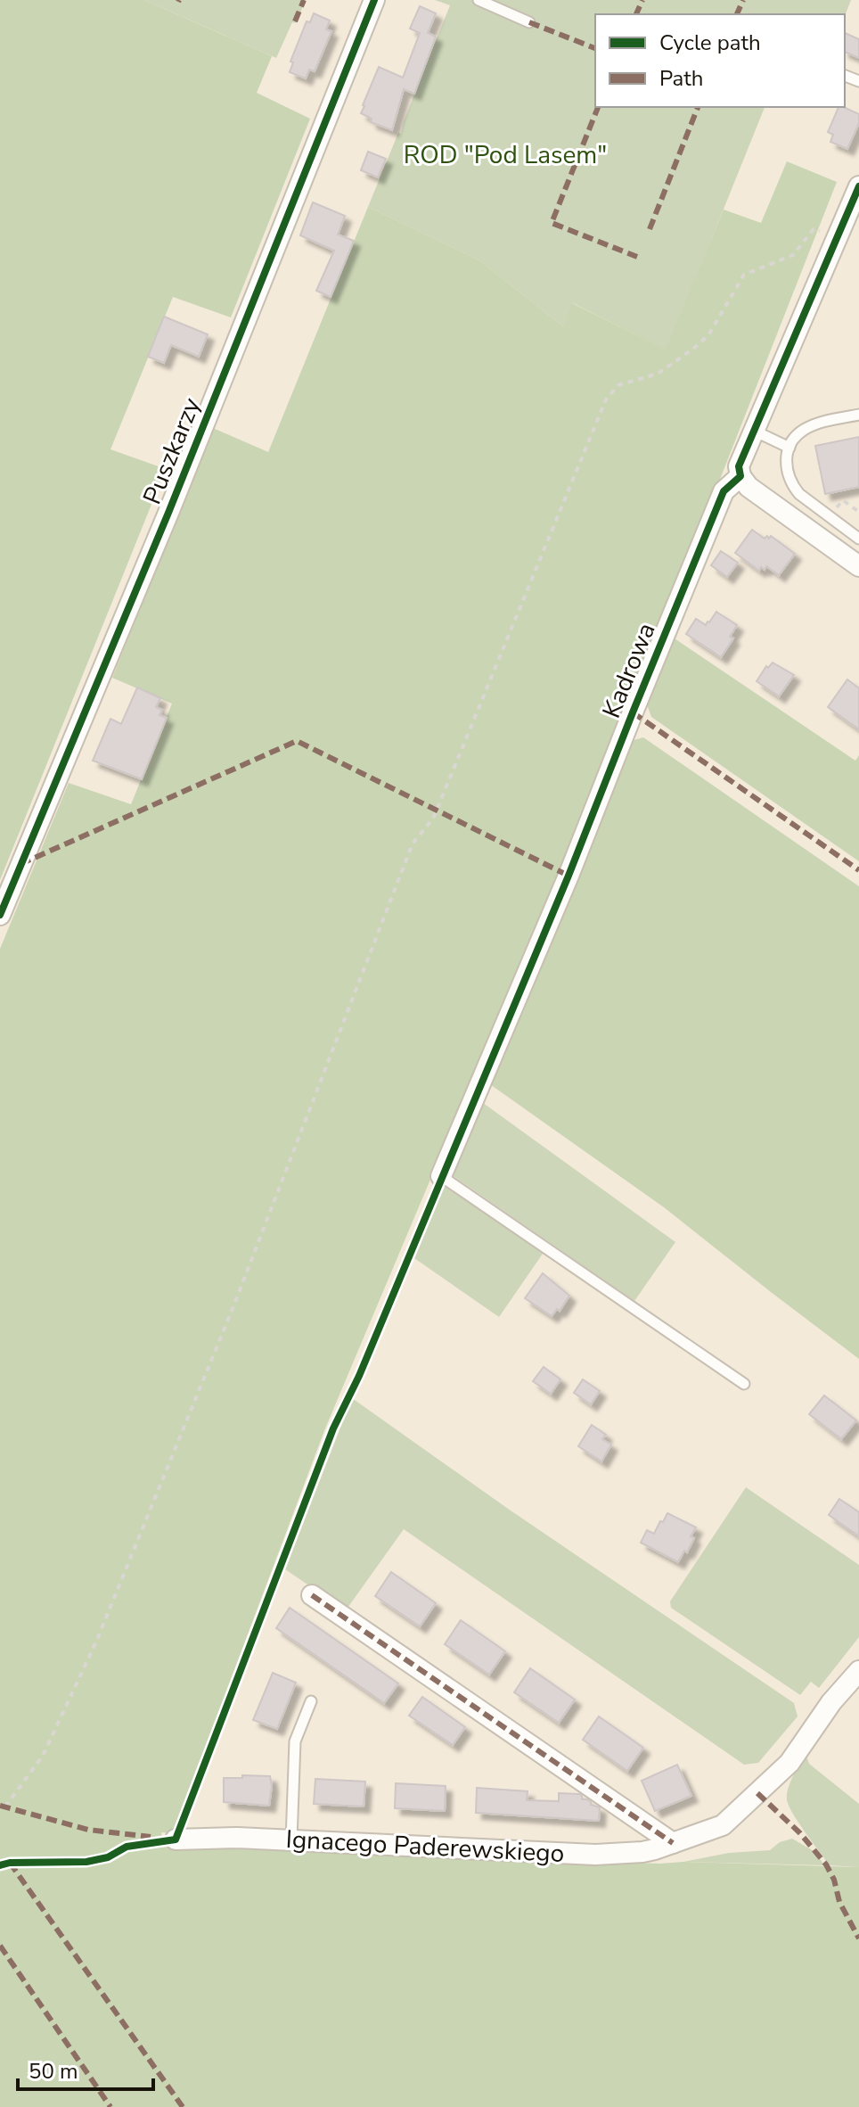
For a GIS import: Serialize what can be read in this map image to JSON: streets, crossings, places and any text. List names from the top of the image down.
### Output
{
  "streets": {
    "street": ["Puszkarzy", "Kadrowa", "Ignacego Paderewskiego"]
  },
  "parks": ["ROD \"Pod Lasem\""],
  "legend": ["Cycle path", "Path"],
  "scale_bar": "50 m"
}
